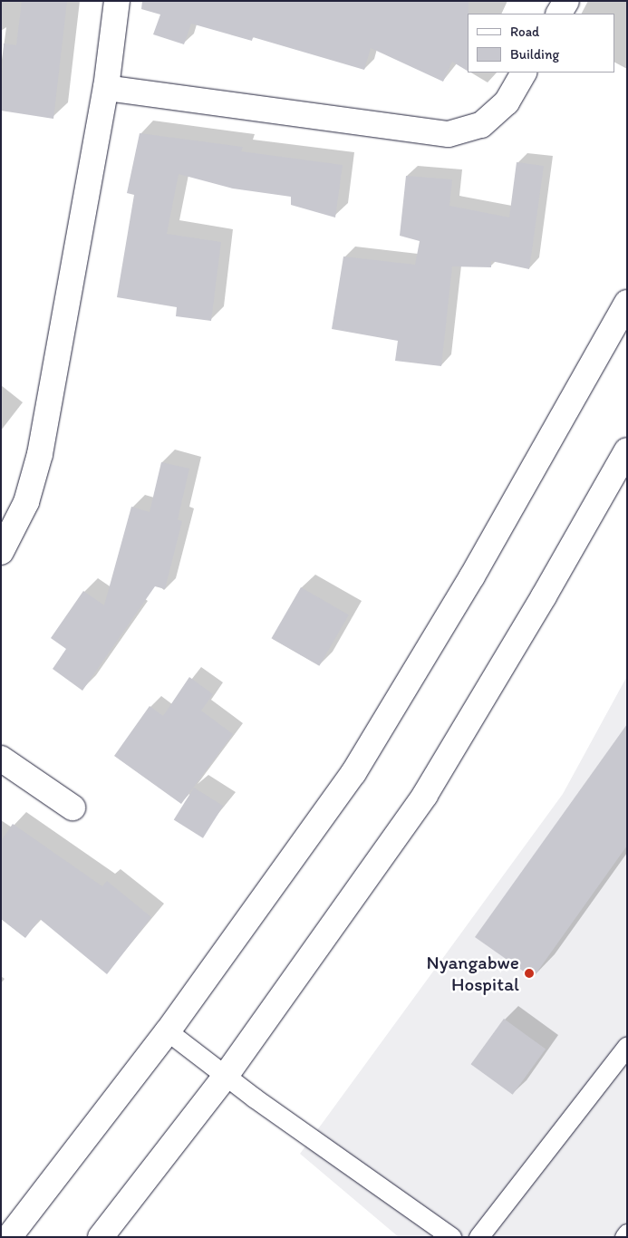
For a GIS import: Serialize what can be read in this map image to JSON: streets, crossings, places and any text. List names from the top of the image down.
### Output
{
  "places": ["Nyangabwe Hospital"],
  "legend": ["Road", "Building"]
}
